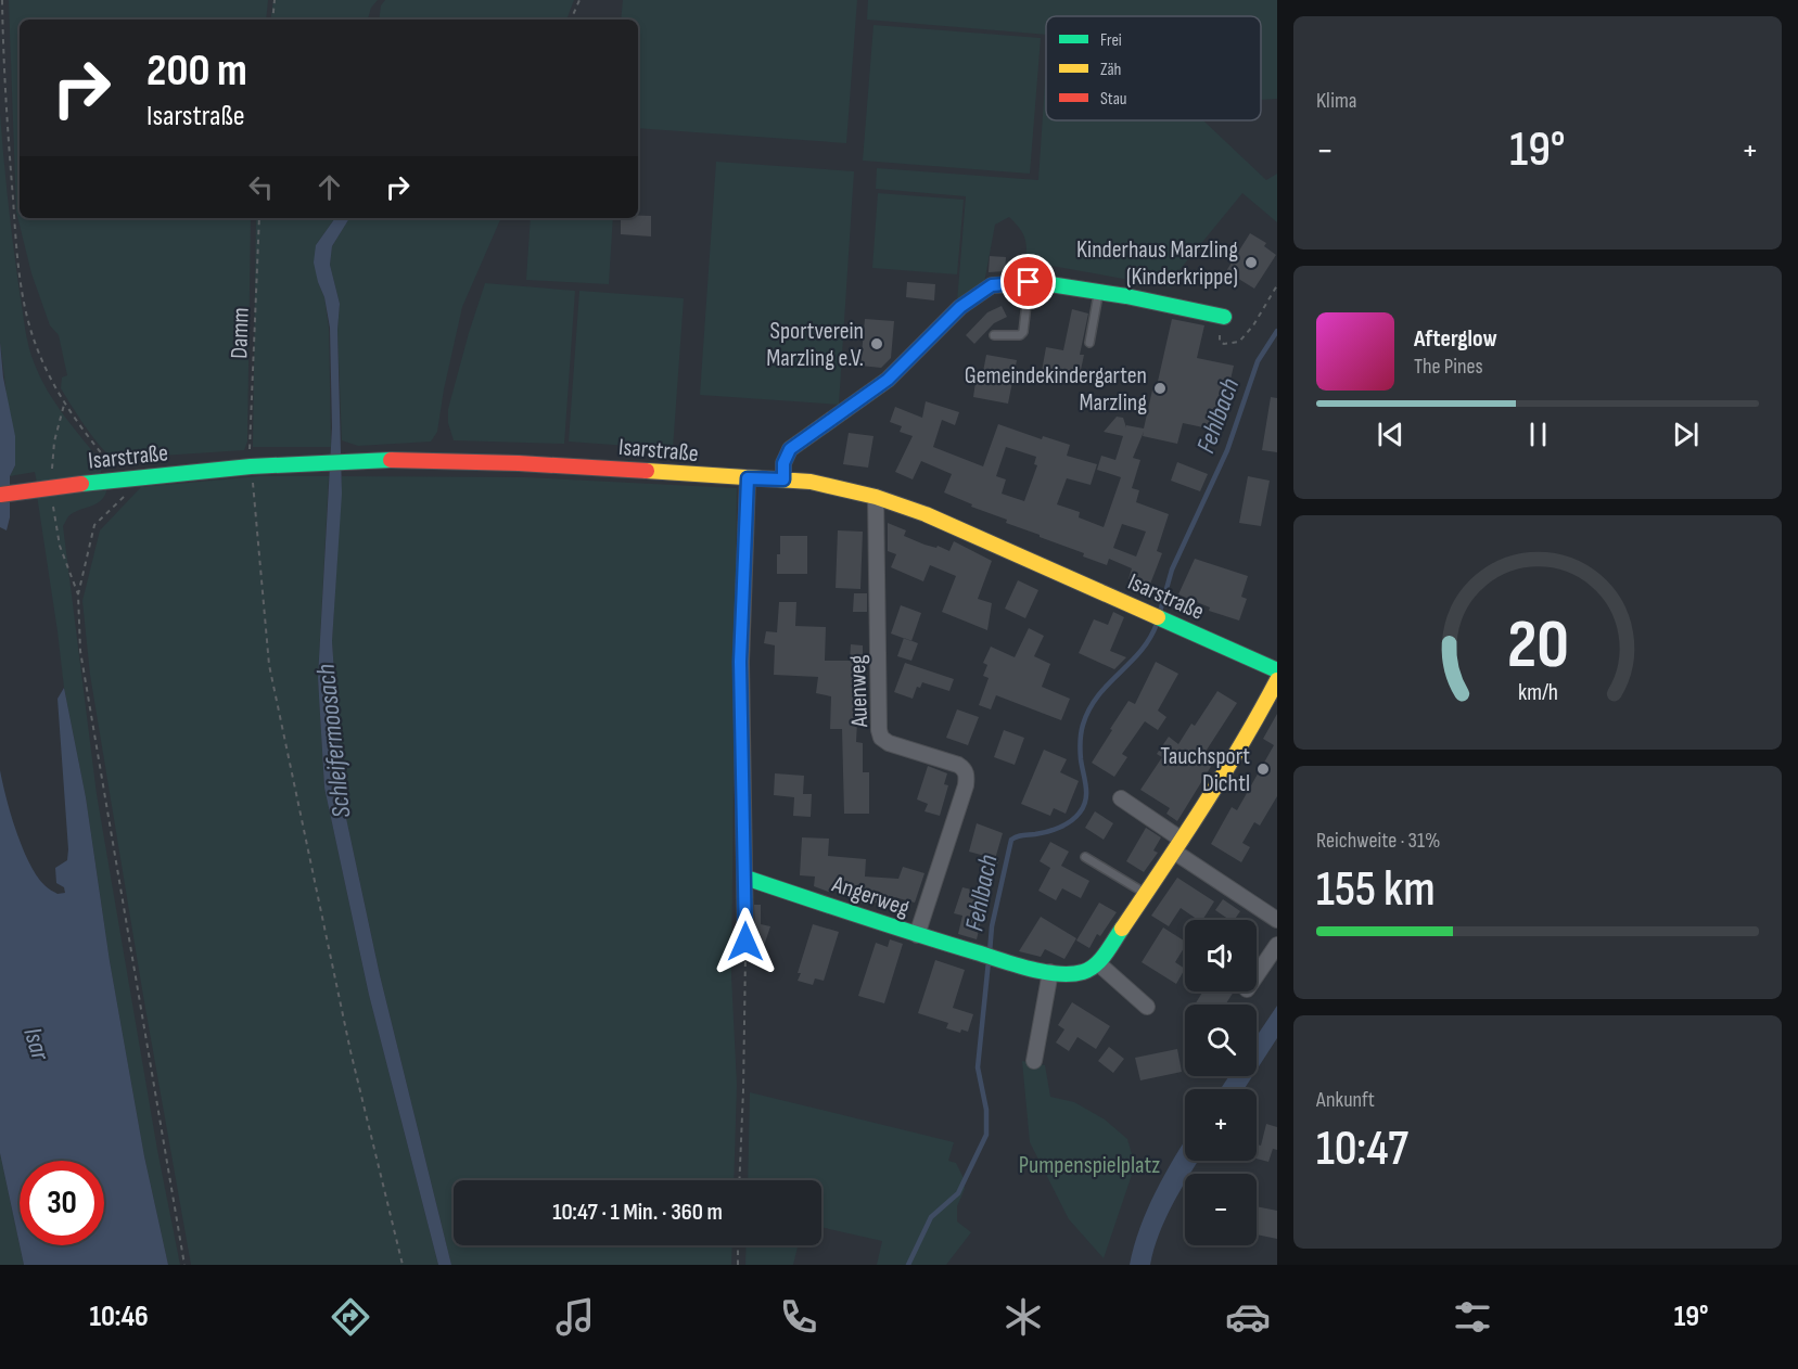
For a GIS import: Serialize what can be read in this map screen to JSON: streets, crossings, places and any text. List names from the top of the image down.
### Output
{
  "streets": {
    "street": ["Isarstraße", "Auenweg", "Angerweg"],
    "path": ["Damm"]
  },
  "crossings": [
    ["Isarstraße", "Auenweg"],
    ["Auenweg", "Angerweg"]
  ],
  "water": ["Fehlbach", "Schleifermoosach", "Isar"],
  "parks": ["Pumpenspielplatz"],
  "places": [
    "Kinderhaus Marzling (Kinderkrippe)",
    "Sportverein Marzling e.V.",
    "Gemeindekindergarten Marzling",
    "Tauchsport Dichtl"
  ],
  "legend": ["Frei", "Zäh", "Stau"],
  "page": {
    "tile": [
      "Klima",
      ["Reichweite · 31%", "155 km"],
      ["Ankunft", "10:47"]
    ],
    "turn": ["200 m", "Isarstraße"],
    "heat": ["−", "19°", "+"],
    "song": ["Afterglow", "The Pines"],
    "map_buttons": ["+", "−"],
    "limit": "30",
    "trip": "10:47 · 1 Min. · 360 m",
    "tabs": ["10:46", "19°"],
    "gauge": ["20", "km/h"]
  }
}
